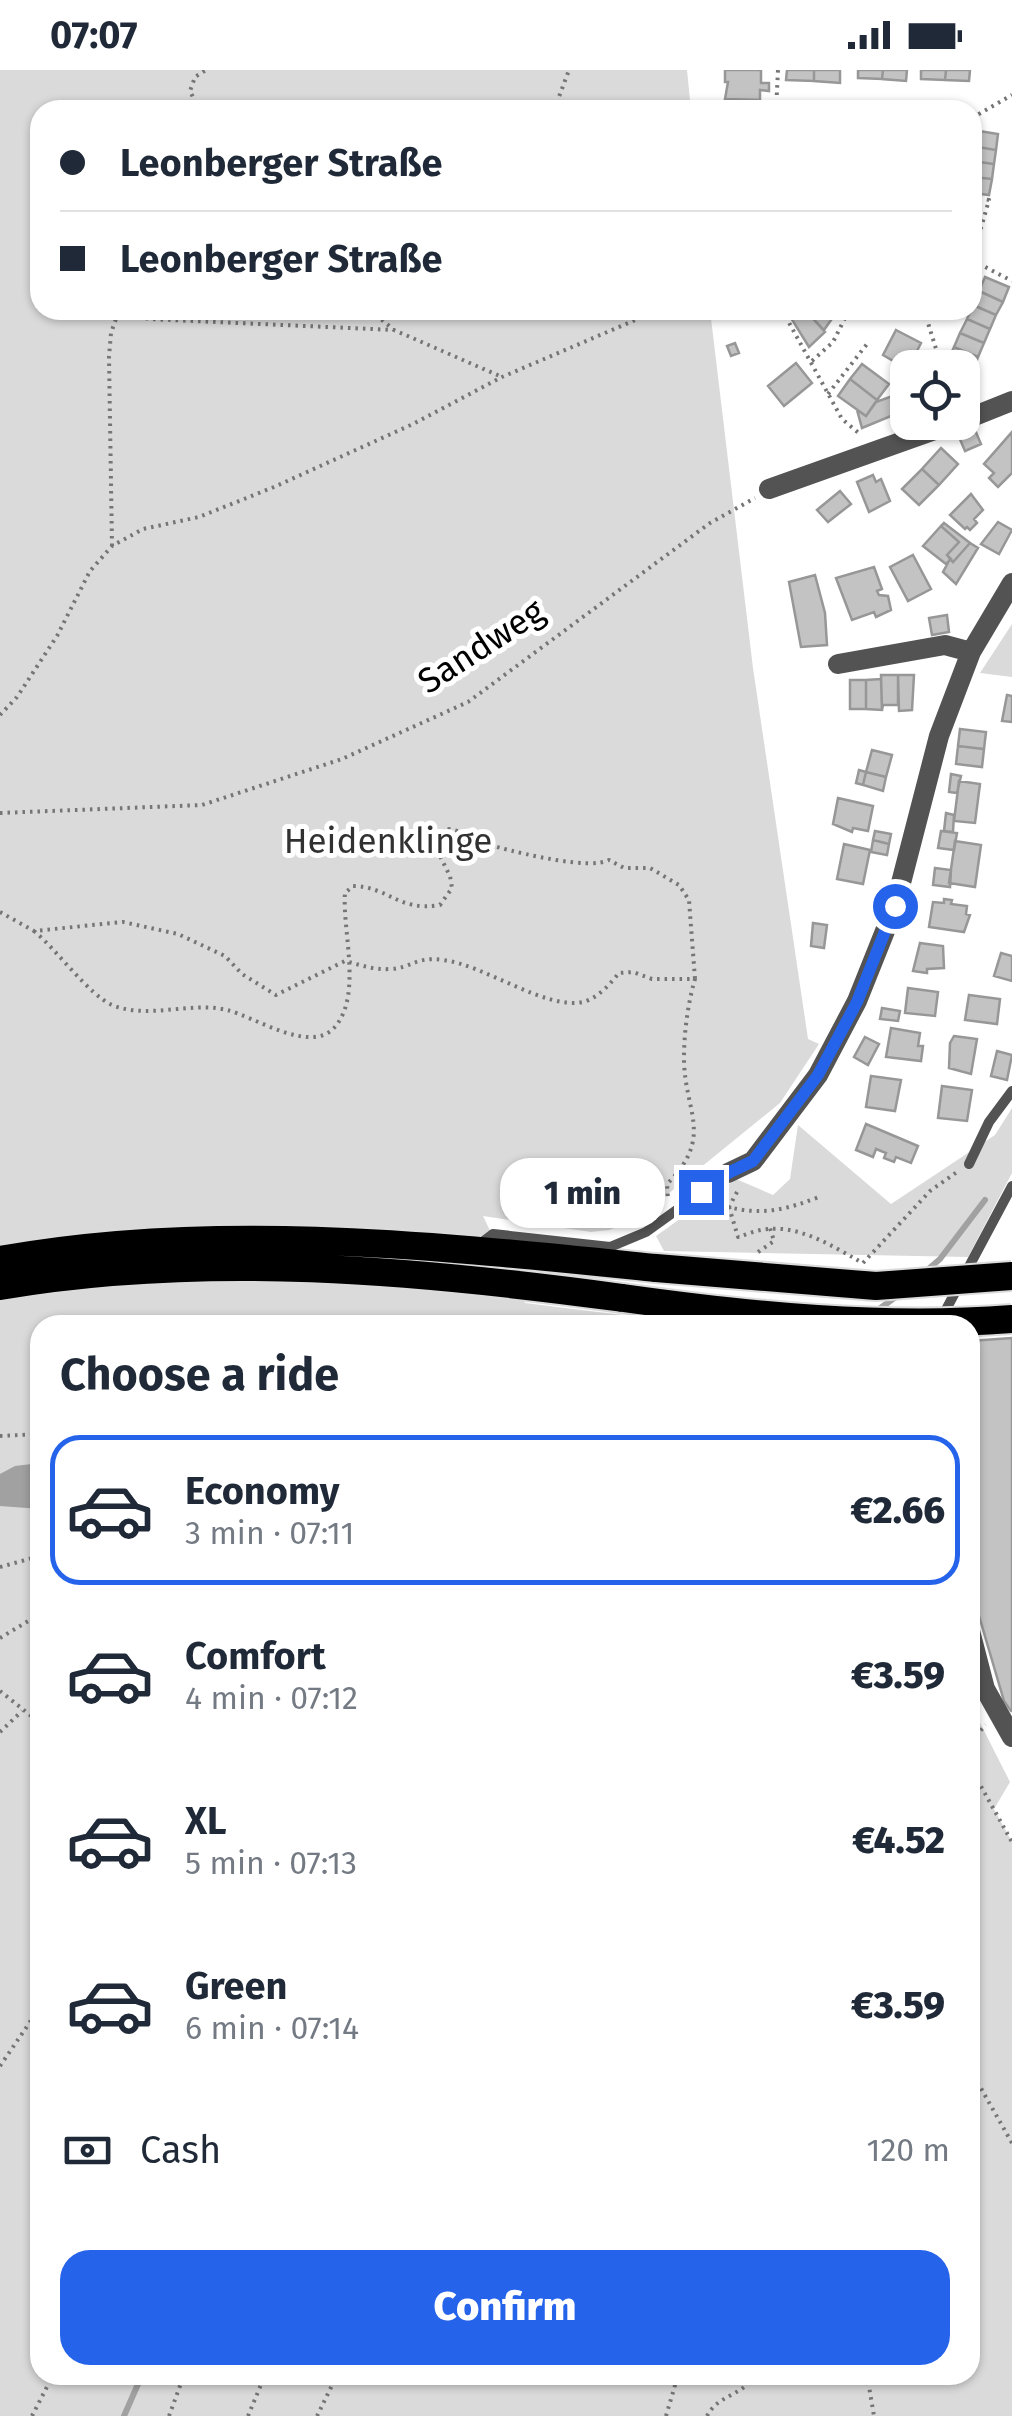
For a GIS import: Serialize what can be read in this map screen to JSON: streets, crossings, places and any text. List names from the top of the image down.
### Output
{
  "streets": {
    "path": ["Sandweg"]
  },
  "parks": ["Heidenklinge"],
  "page": {
    "status": "07:07",
    "banner": ["Leonberger Straße", "Leonberger Straße"],
    "bubble": "1 min",
    "heading": "Choose a ride",
    "list": [
      {
        "name": "Economy",
        "note": "3 min · 07:11",
        "value": "€2.66"
      },
      {
        "name": "Comfort",
        "note": "4 min · 07:12",
        "value": "€3.59"
      },
      {
        "name": "XL",
        "note": "5 min · 07:13",
        "value": "€4.52"
      },
      {
        "name": "Green",
        "note": "6 min · 07:14",
        "value": "€3.59"
      }
    ],
    "pay": ["Cash", "120 m"],
    "buttons": "Confirm"
  }
}
